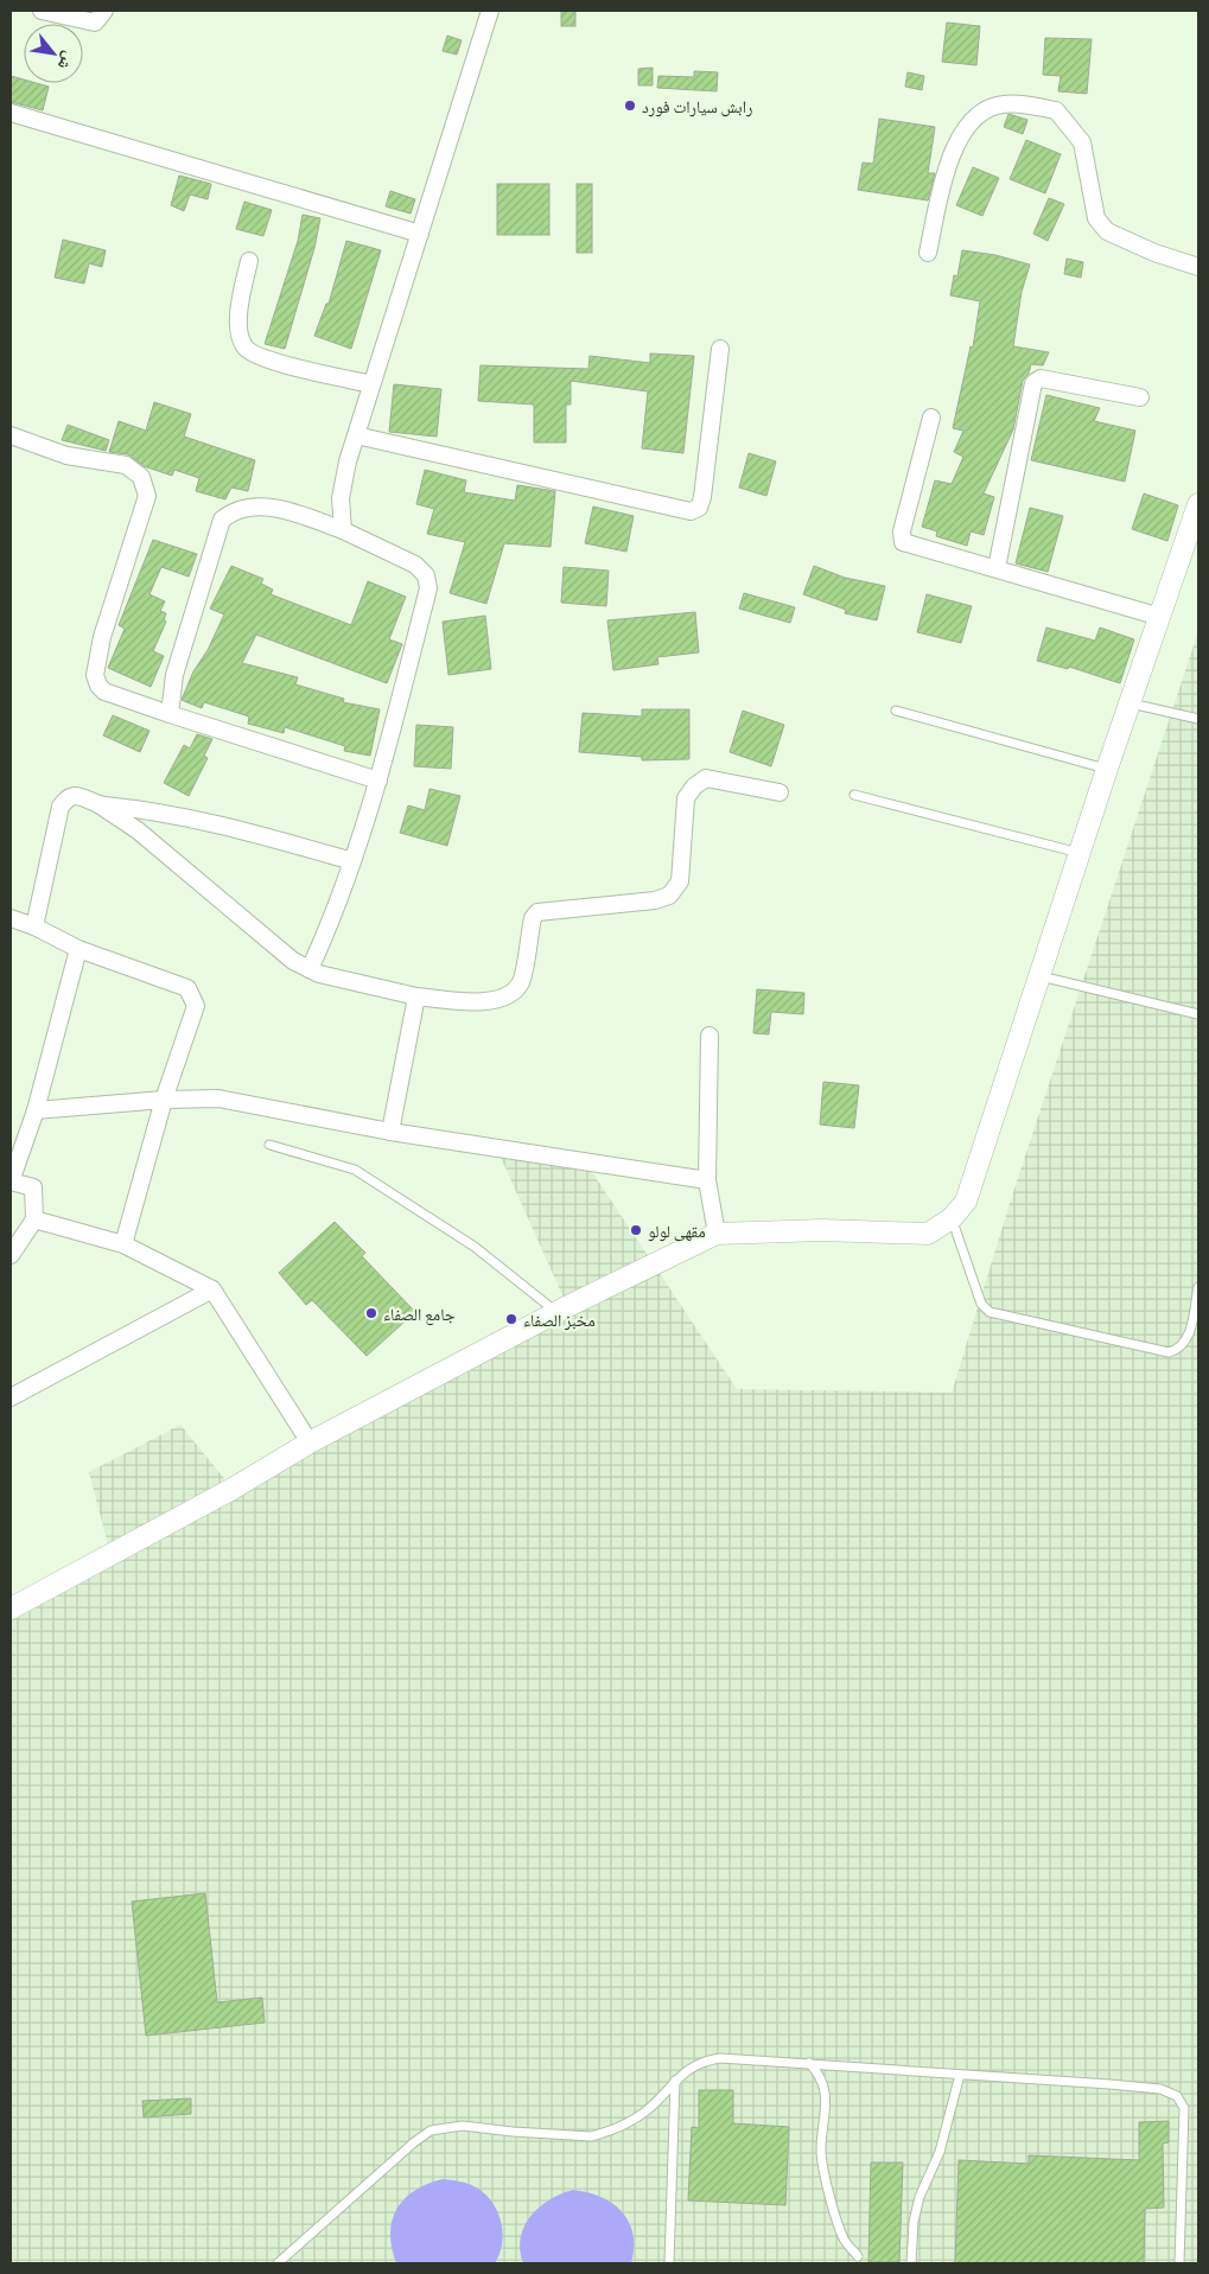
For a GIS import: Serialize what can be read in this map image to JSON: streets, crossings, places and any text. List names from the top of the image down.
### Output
{
  "places": [
    "رابش سيارات فورد",
    "مقهى لولو",
    "جامع الصفاء",
    "مخبز الصفاء"
  ],
  "north": "bottom right"
}
